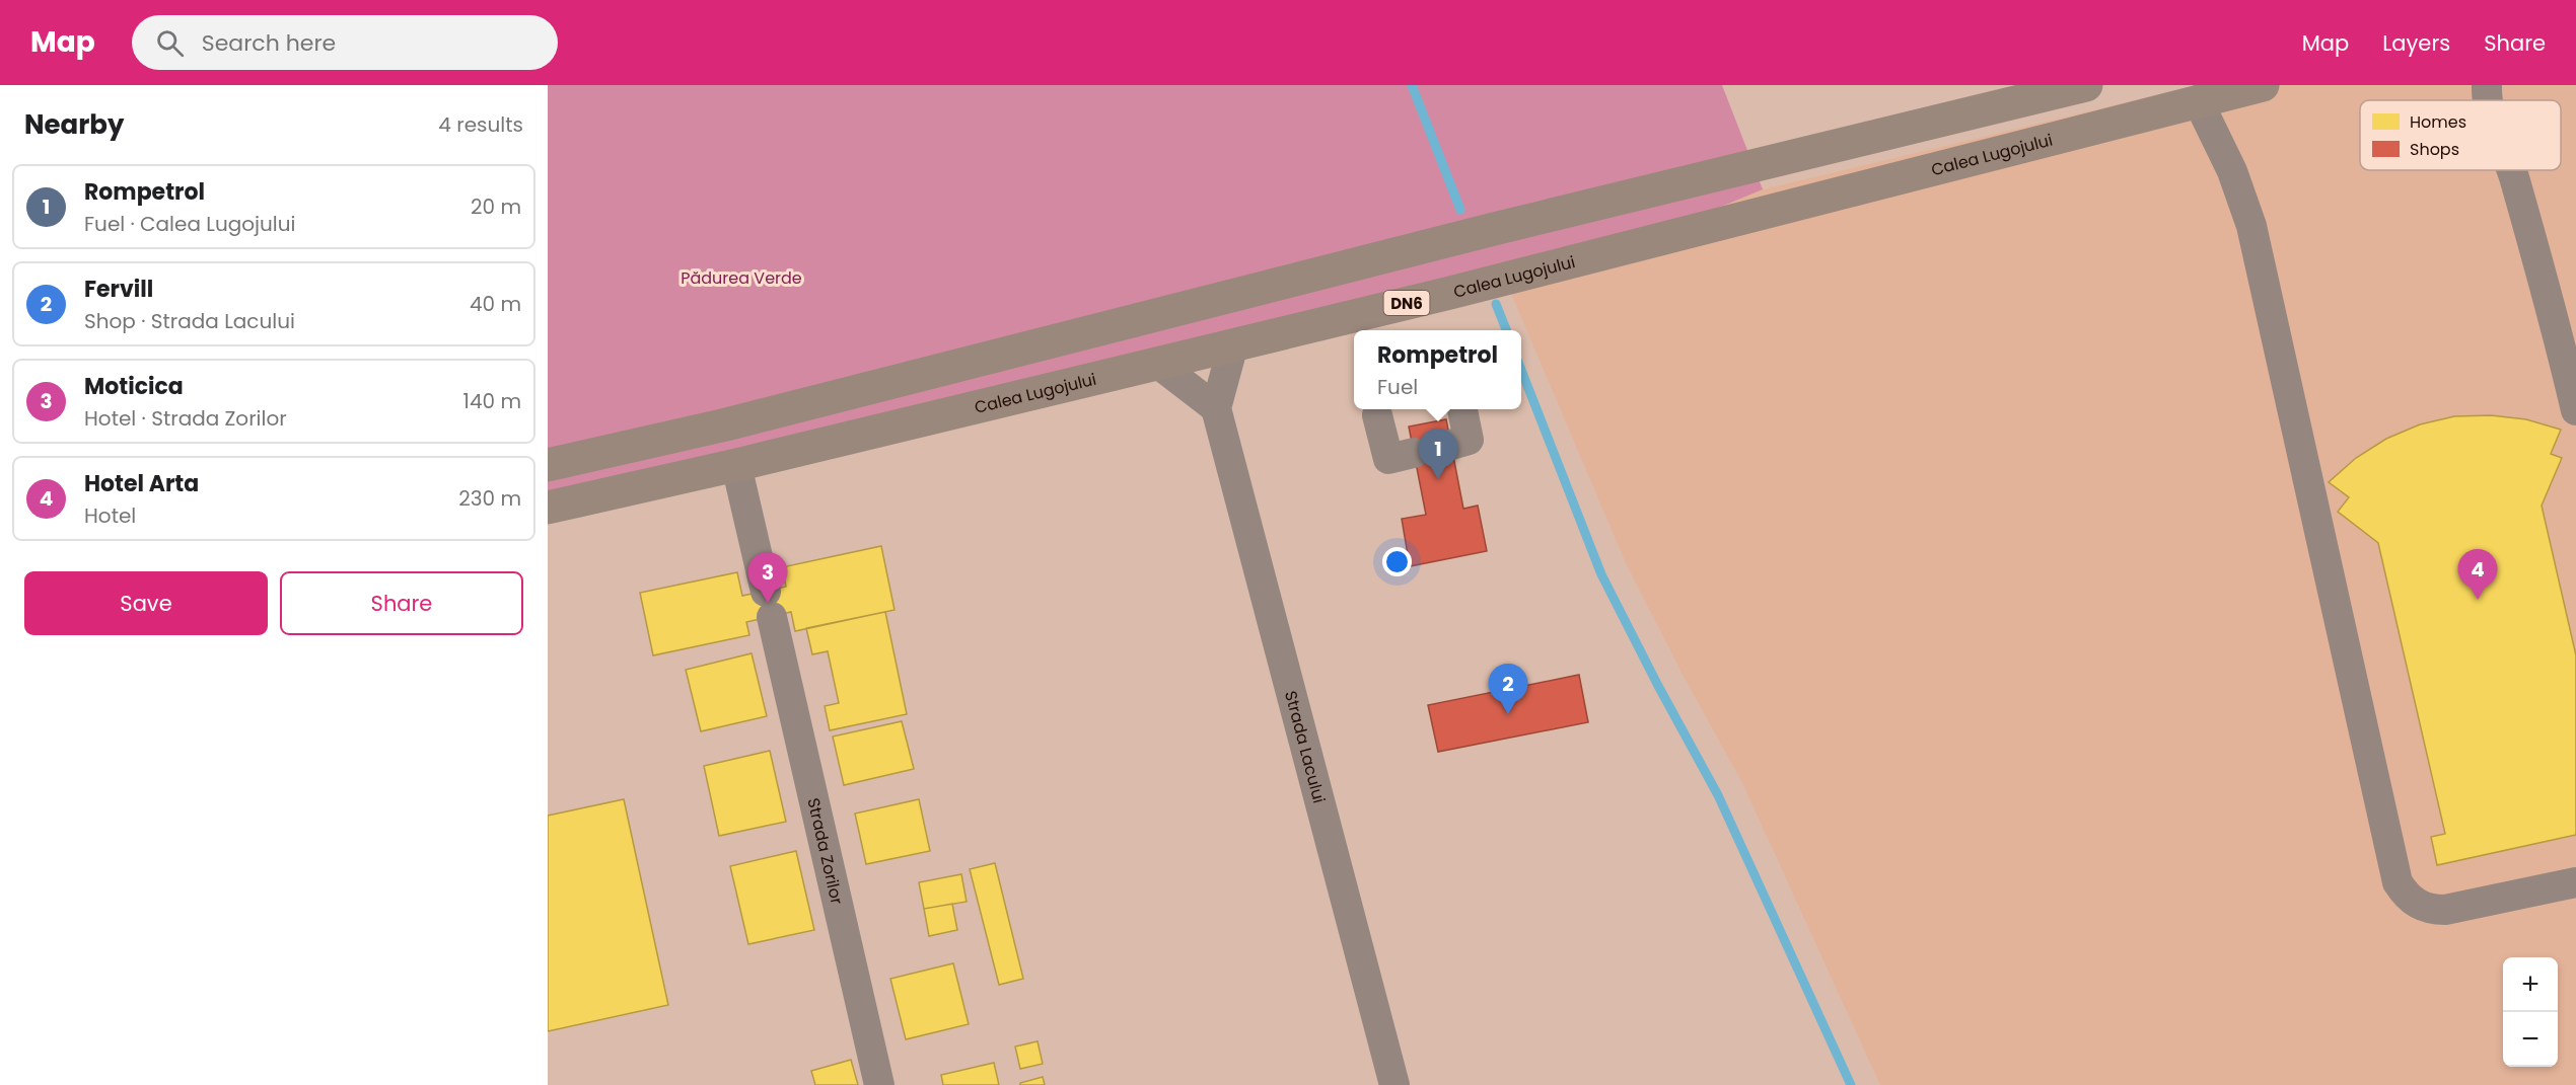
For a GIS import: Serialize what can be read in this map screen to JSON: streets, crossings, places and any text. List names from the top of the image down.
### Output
{
  "streets": {
    "main road": ["Calea Lugojului", "DN6"],
    "street": ["Strada Lacului", "Strada Zorilor"]
  },
  "crossings": [
    ["Calea Lugojului", "Strada Lacului"],
    ["Calea Lugojului", "Strada Zorilor"]
  ],
  "parks": ["Pădurea Verde"],
  "legend": ["Homes", "Shops"],
  "page": {
    "header": "Map",
    "search": "Search here",
    "nav": ["Map", "Layers", "Share"],
    "heading": ["Nearby", "4 results"],
    "list": [
      {
        "mark": "1",
        "name": "Rompetrol",
        "note": "Fuel · Calea Lugojului",
        "value": "20 m"
      },
      {
        "mark": "2",
        "name": "Fervill",
        "note": "Shop · Strada Lacului",
        "value": "40 m"
      },
      {
        "mark": "3",
        "name": "Moticica",
        "note": "Hotel · Strada Zorilor",
        "value": "140 m"
      },
      {
        "mark": "4",
        "name": "Hotel Arta",
        "note": "Hotel",
        "value": "230 m"
      }
    ],
    "popup": ["Rompetrol", "Fuel"],
    "pins": [
      "1",
      "4",
      "3",
      "2"
    ],
    "buttons": ["Save", "Share"],
    "map_buttons": ["+", "−"]
  }
}
